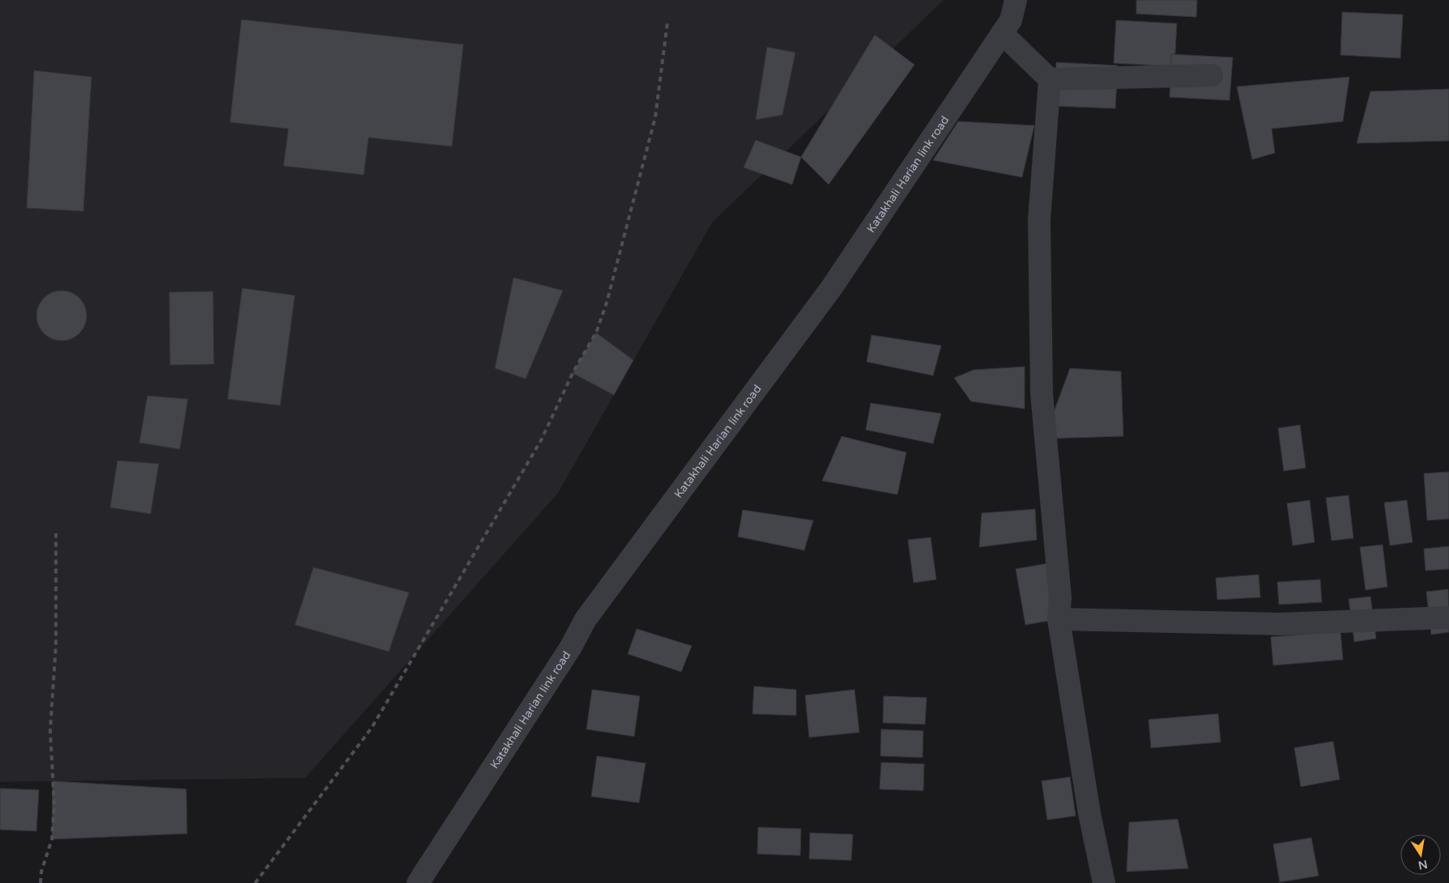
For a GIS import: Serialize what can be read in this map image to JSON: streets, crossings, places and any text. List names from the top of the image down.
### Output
{
  "streets": {
    "street": ["Katakhali Harian link road"]
  },
  "north": "bottom"
}
